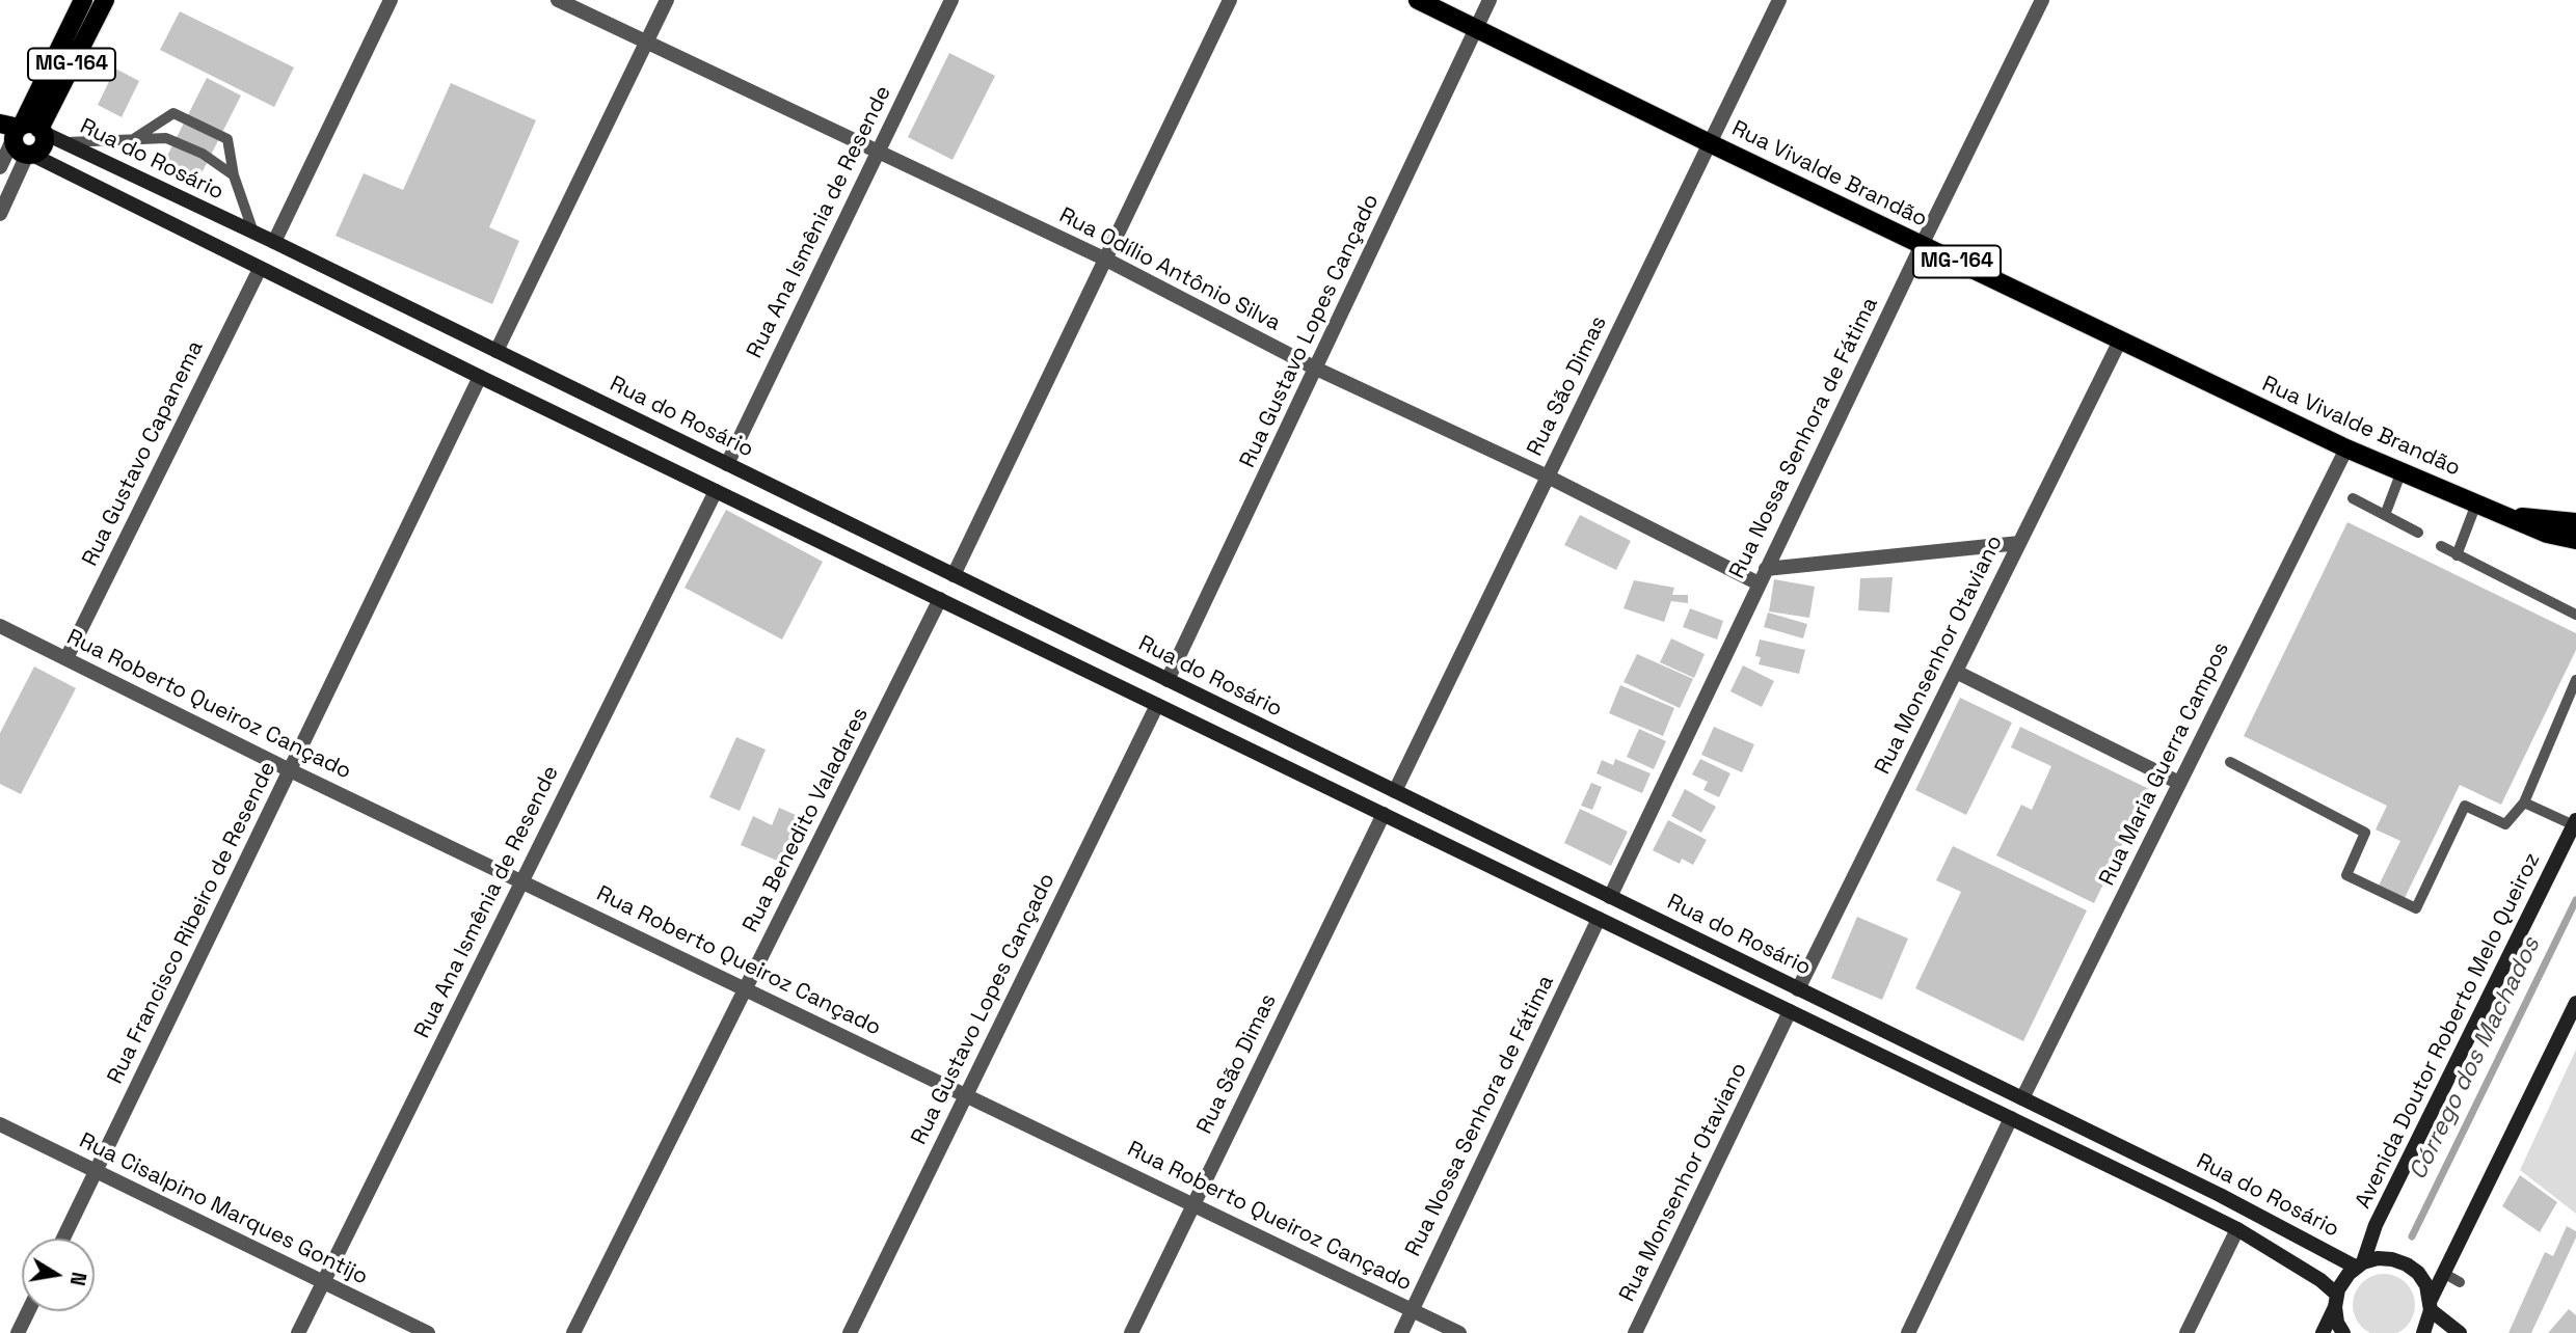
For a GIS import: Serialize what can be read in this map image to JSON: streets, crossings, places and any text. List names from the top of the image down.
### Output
{
  "streets": {
    "main road": [
      "MG-164",
      "Rua do Rosário",
      "Rua Vivalde Brandão",
      "Avenida Doutor Roberto Melo Queiroz"
    ],
    "street": [
      "Rua Ana Ismênia de Resende",
      "Rua Odílio Antônio Silva",
      "Rua Gustavo Lopes Cançado",
      "Rua São Dimas",
      "Rua Nossa Senhora de Fátima",
      "Rua Gustavo Capanema",
      "Rua Monsenhor Otaviano",
      "Rua Roberto Queiroz Cançado",
      "Rua Maria Guerra Campos",
      "Rua Benedito Valadares",
      "Rua Francisco Ribeiro de Resende",
      "Rua Cisalpino Marques Gontijo"
    ]
  },
  "crossings": [
    ["MG-164", "Rua do Rosário"],
    ["Rua do Rosário", "Rua Ana Ismênia de Resende"],
    ["Rua do Rosário", "Rua Gustavo Lopes Cançado"],
    ["Rua do Rosário", "Rua São Dimas"],
    ["Rua do Rosário", "Rua Nossa Senhora de Fátima"],
    ["Rua do Rosário", "Rua Gustavo Capanema"],
    ["Rua do Rosário", "Rua Monsenhor Otaviano"],
    ["Rua do Rosário", "Rua Maria Guerra Campos"],
    ["Rua do Rosário", "Rua Benedito Valadares"],
    ["Rua do Rosário", "Rua Francisco Ribeiro de Resende"],
    ["Rua do Rosário", "Avenida Doutor Roberto Melo Queiroz"],
    ["Rua Vivalde Brandão", "Rua Gustavo Lopes Cançado"],
    ["Rua Vivalde Brandão", "Rua São Dimas"],
    ["Rua Vivalde Brandão", "Rua Nossa Senhora de Fátima"],
    ["Rua Vivalde Brandão", "Rua Monsenhor Otaviano"],
    ["Rua Vivalde Brandão", "Rua Maria Guerra Campos"],
    ["Rua Ana Ismênia de Resende", "Rua Odílio Antônio Silva"],
    ["Rua Ana Ismênia de Resende", "Rua Roberto Queiroz Cançado"],
    ["Rua Ana Ismênia de Resende", "Rua Cisalpino Marques Gontijo"],
    ["Rua Odílio Antônio Silva", "Rua Gustavo Lopes Cançado"],
    ["Rua Odílio Antônio Silva", "Rua São Dimas"],
    ["Rua Odílio Antônio Silva", "Rua Nossa Senhora de Fátima"],
    ["Rua Gustavo Lopes Cançado", "Rua Roberto Queiroz Cançado"],
    ["Rua São Dimas", "Rua Roberto Queiroz Cançado"],
    ["Rua Nossa Senhora de Fátima", "Rua Roberto Queiroz Cançado"],
    ["Rua Gustavo Capanema", "Rua Roberto Queiroz Cançado"],
    ["Rua Roberto Queiroz Cançado", "Rua Benedito Valadares"],
    ["Rua Roberto Queiroz Cançado", "Rua Francisco Ribeiro de Resende"],
    ["Rua Francisco Ribeiro de Resende", "Rua Cisalpino Marques Gontijo"]
  ],
  "water": ["Córrego dos Machados"],
  "north": "right"
}
